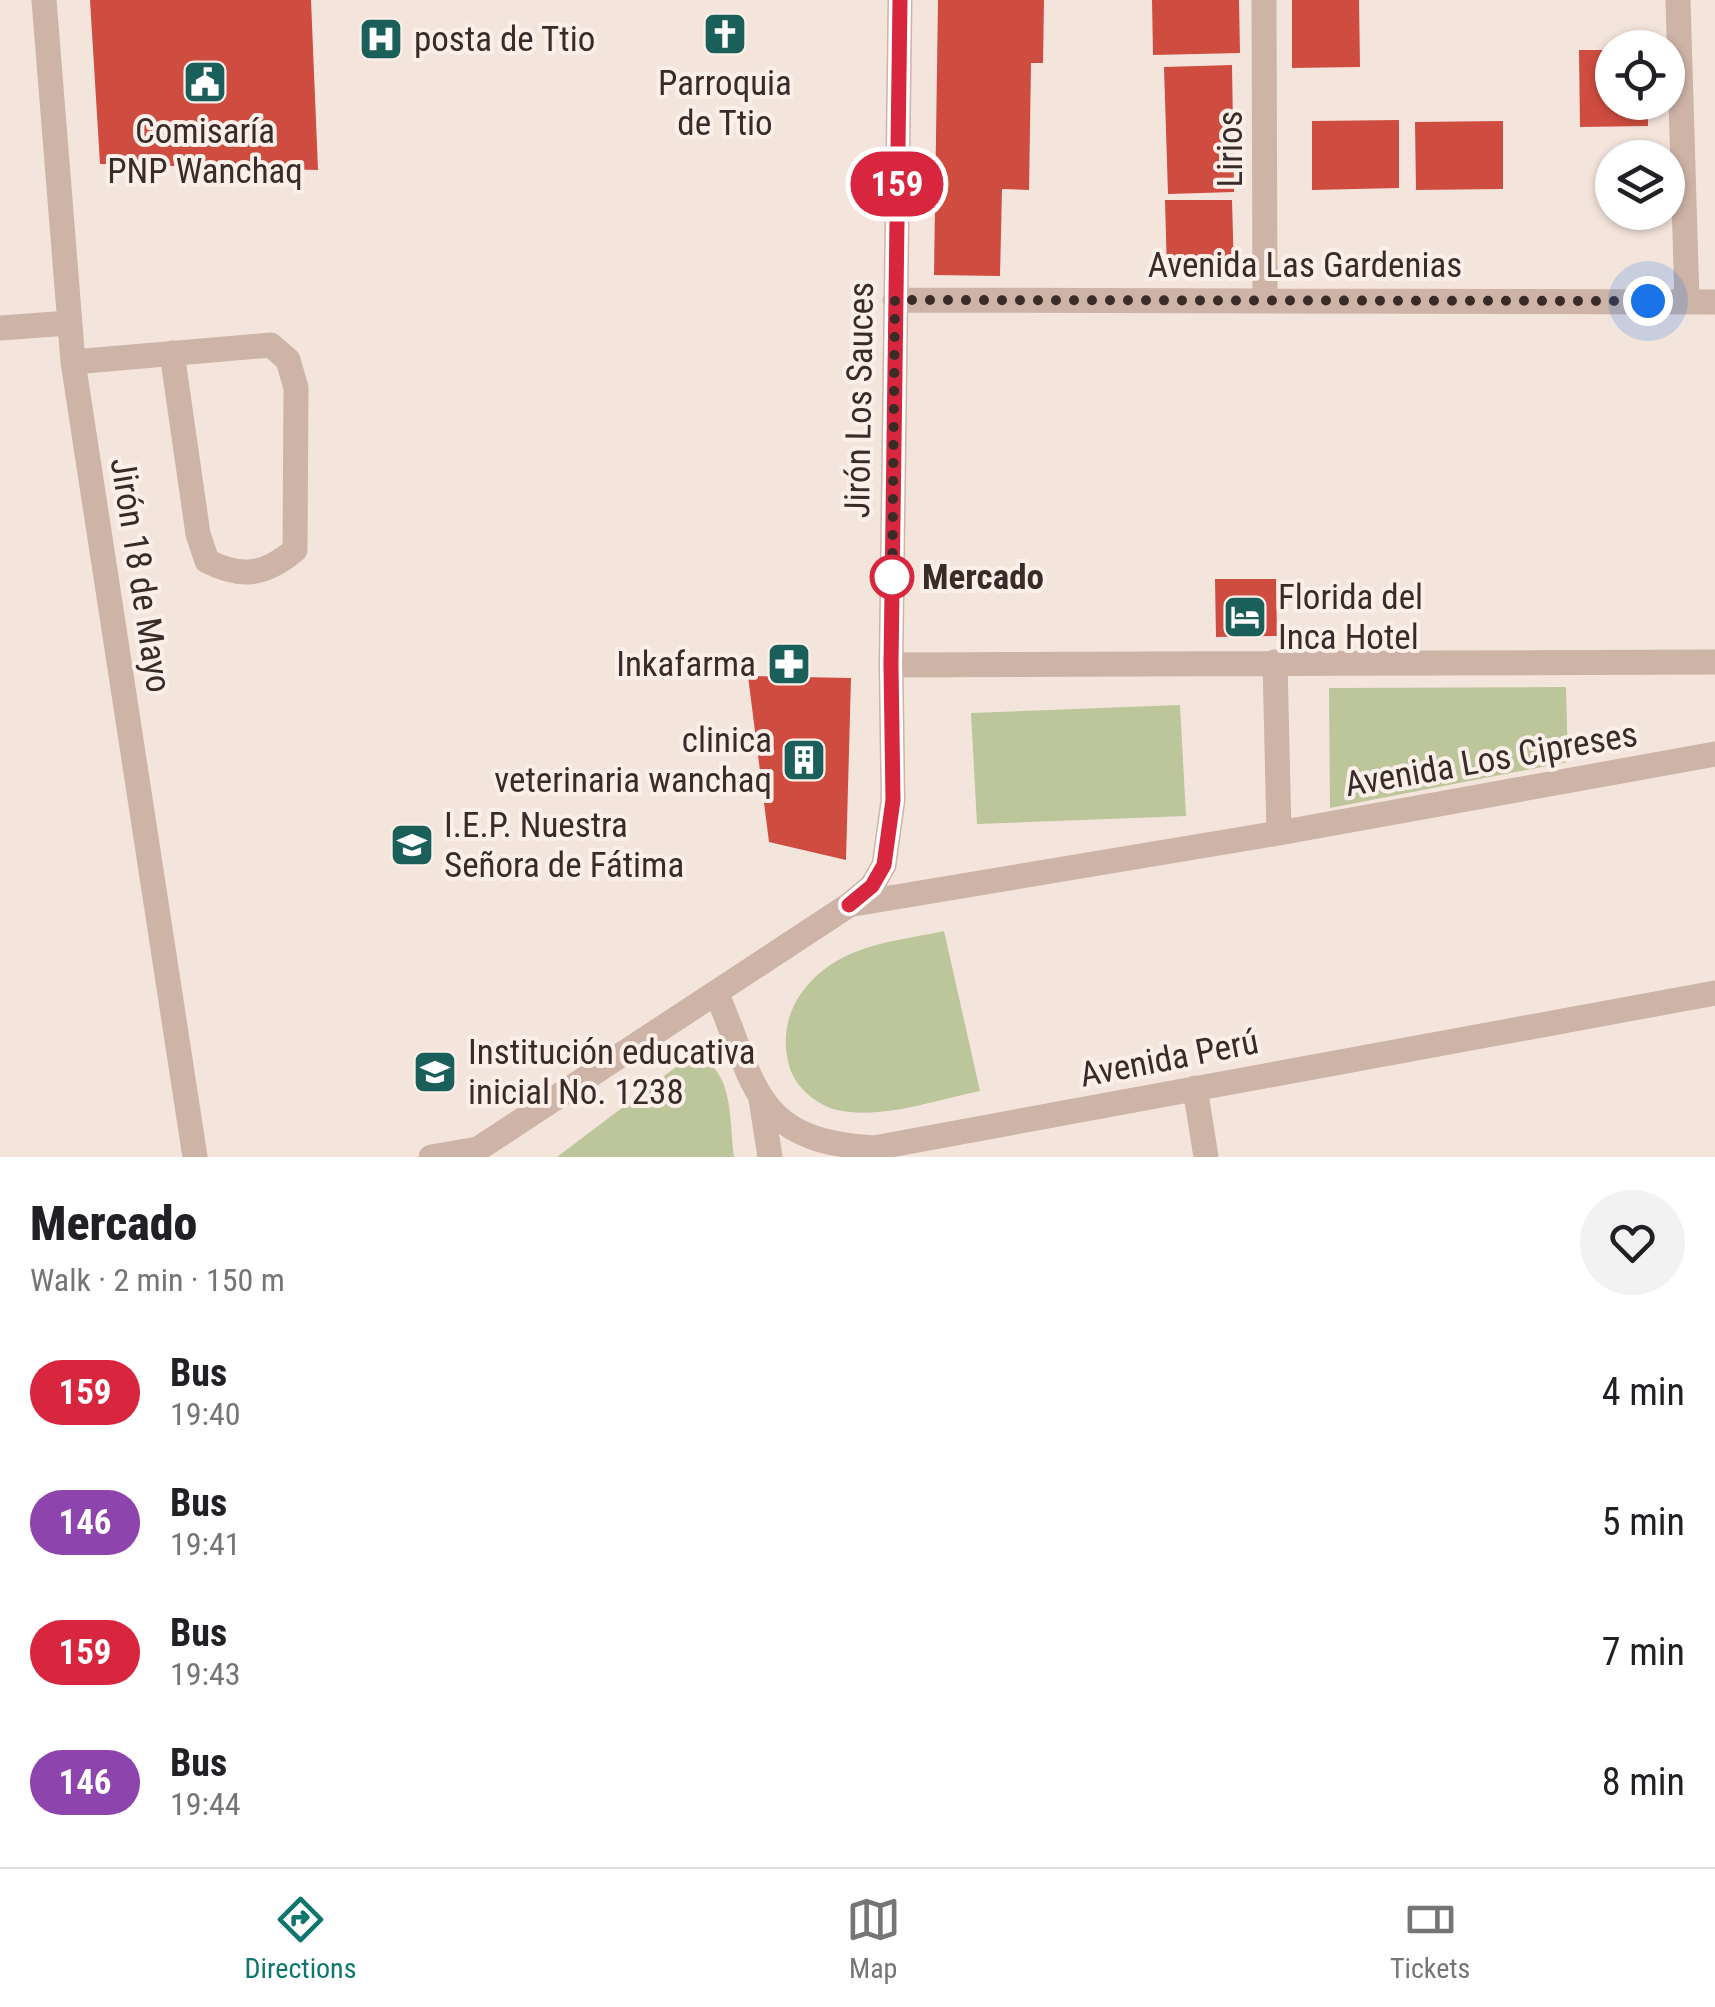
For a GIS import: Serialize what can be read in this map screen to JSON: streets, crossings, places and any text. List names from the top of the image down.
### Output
{
  "streets": {
    "street": [
      "Lirios",
      "Avenida Las Gardenias",
      "Jirón Los Sauces",
      "Jirón 18 de Mayo",
      "Avenida Los Cipreses",
      "Avenida Perú"
    ]
  },
  "crossings": [
    ["Lirios", "Avenida Las Gardenias"],
    ["Avenida Las Gardenias", "Jirón Los Sauces"],
    ["Jirón Los Sauces", "Avenida Los Cipreses"]
  ],
  "places": {
    "church": ["Parroquia de Ttio"],
    "hospital": ["posta de Ttio"],
    "public building": ["Comisaría PNP Wanchaq"],
    "other": ["Mercado"],
    "hotel": ["Florida del Inca Hotel"],
    "pharmacy": ["Inkafarma"],
    "building": ["clinica veterinaria wanchaq"],
    "school or university": ["I.E.P. Nuestra Señora de Fátima", "Institución educativa inicial No. 1238"]
  },
  "lines": ["bus line 159"],
  "page": {
    "on_map": "159",
    "heading": ["Mercado", "Walk · 2 min · 150 m"],
    "list": [
      {
        "mark": "159",
        "name": "Bus",
        "note": "19:40",
        "value": "4 min"
      },
      {
        "mark": "146",
        "name": "Bus",
        "note": "19:41",
        "value": "5 min"
      },
      {
        "mark": "159",
        "name": "Bus",
        "note": "19:43",
        "value": "7 min"
      },
      {
        "mark": "146",
        "name": "Bus",
        "note": "19:44",
        "value": "8 min"
      }
    ],
    "tabs": ["Directions", "Map", "Tickets"]
  }
}
